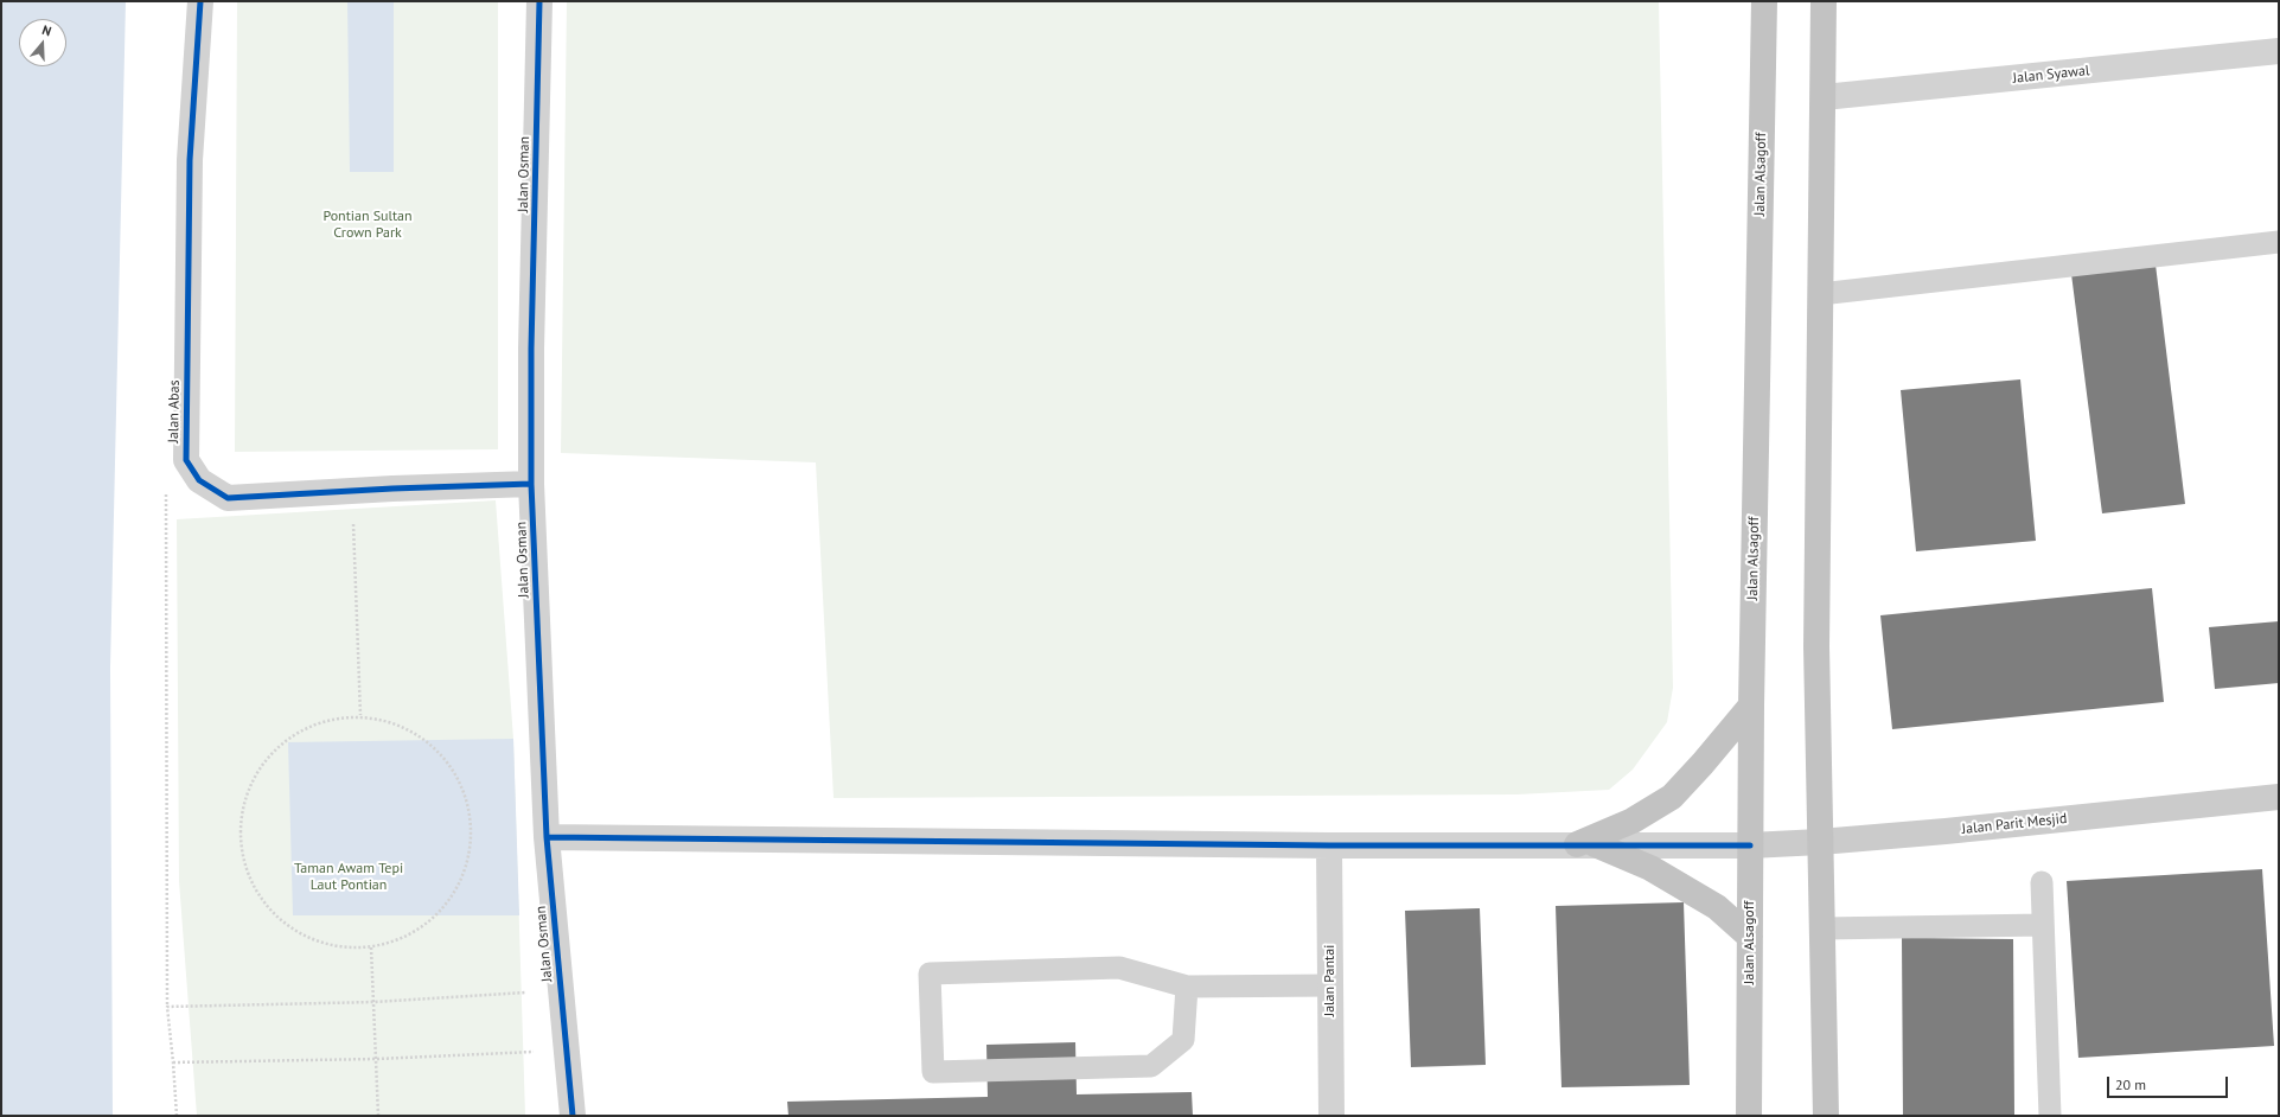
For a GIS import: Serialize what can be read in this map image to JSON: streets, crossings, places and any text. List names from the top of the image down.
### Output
{
  "streets": {
    "highway": ["Jalan Alsagoff"],
    "main road": ["Jalan Parit Mesjid"],
    "street": [
      "Jalan Syawal",
      "Jalan Osman",
      "Jalan Abas",
      "Jalan Pantai"
    ]
  },
  "crossings": [
    ["Jalan Osman", "Jalan Abas"],
    ["Jalan Alsagoff", "Jalan Parit Mesjid"]
  ],
  "parks": ["Pontian Sultan Crown Park", "Taman Awam Tepi Laut Pontian"],
  "scale_bar": "20 m",
  "north": "top"
}
